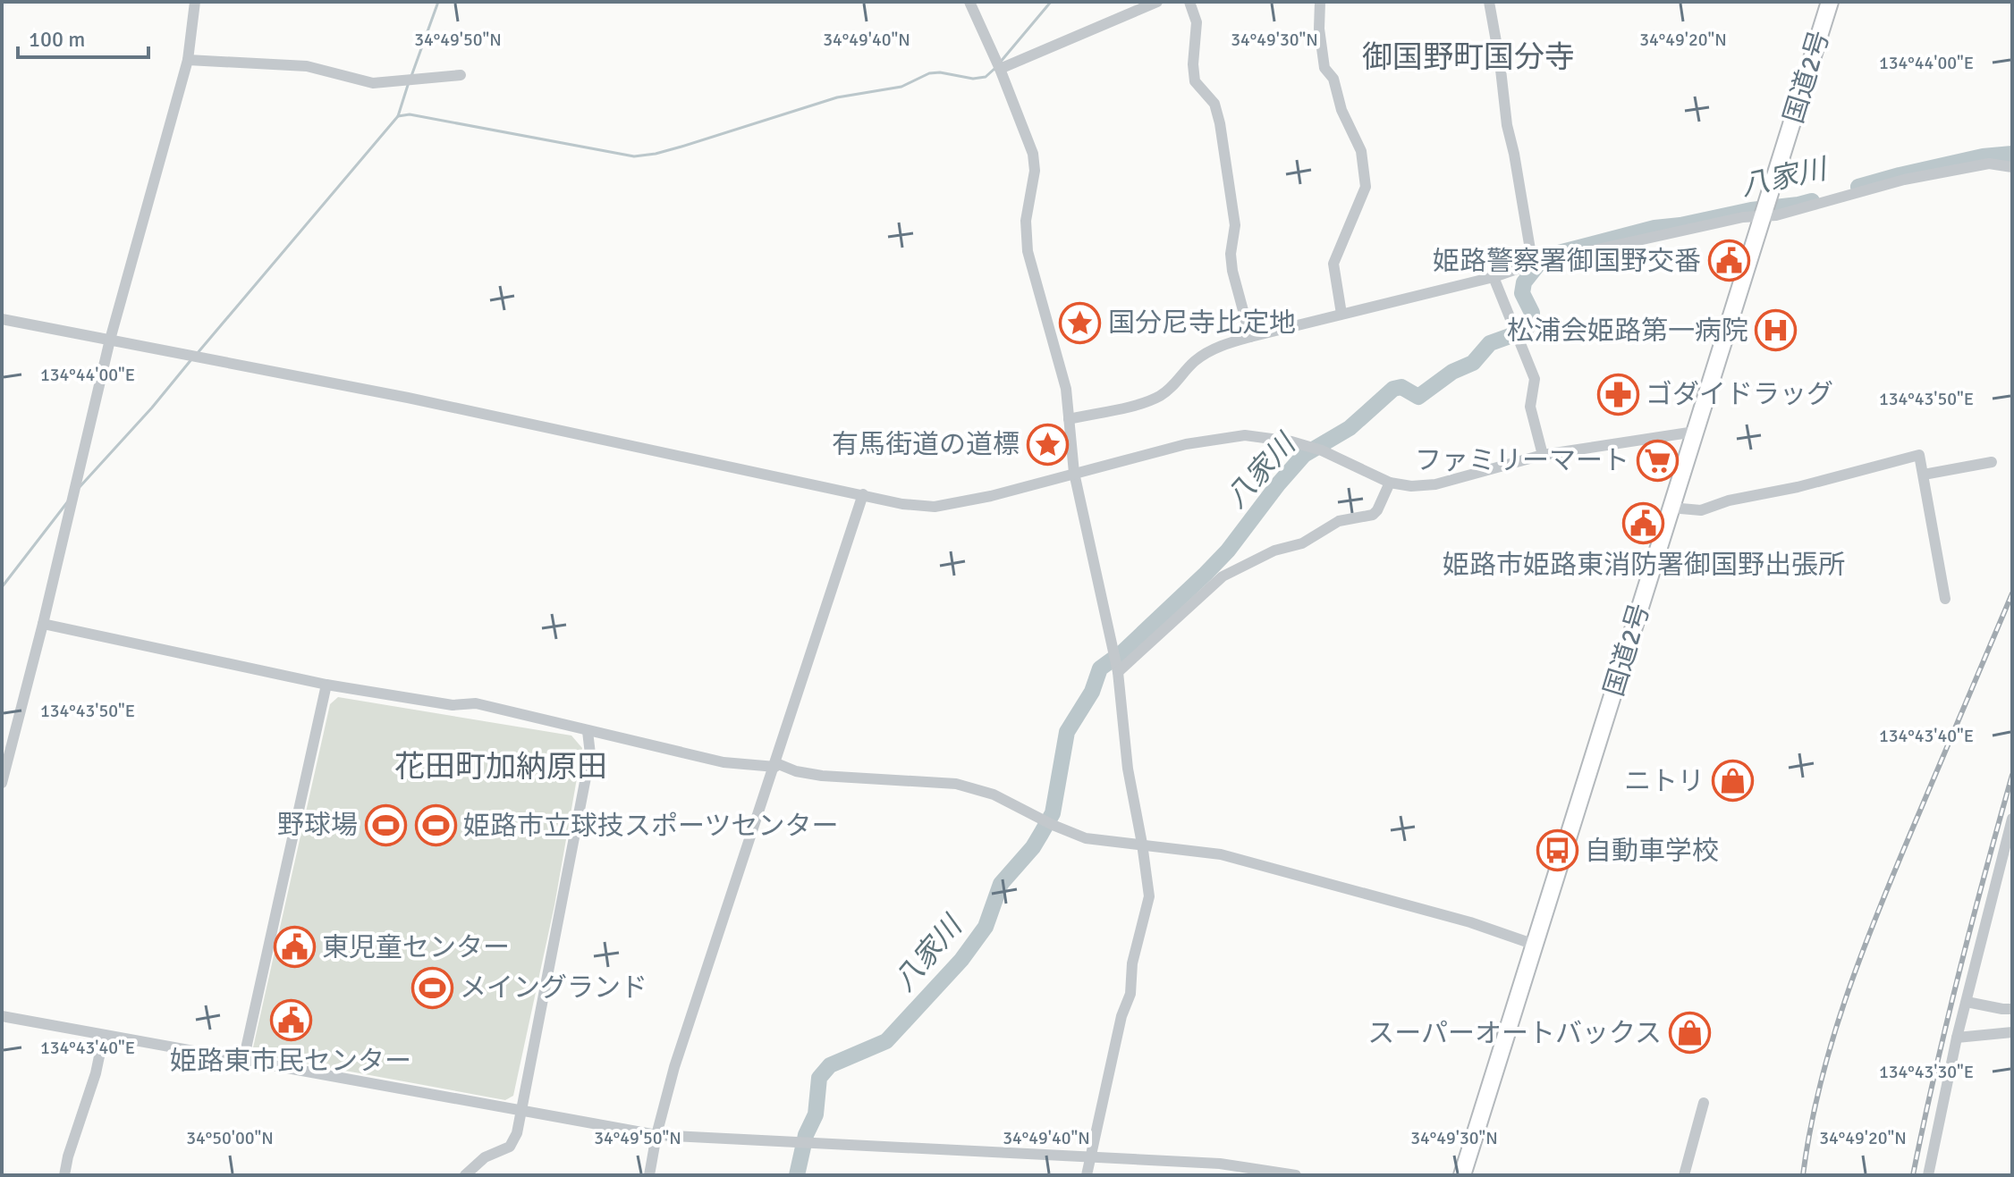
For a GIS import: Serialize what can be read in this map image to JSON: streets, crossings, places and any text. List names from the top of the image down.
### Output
{
  "streets": {
    "highway": ["国道2号"]
  },
  "districts": ["御国野町国分寺", "花田町加納原田"],
  "water": ["八家川"],
  "places": {
    "public building": [
      "姫路警察署御国野交番",
      "姫路市姫路東消防署御国野出張所",
      "東児童センター",
      "姫路東市民センター"
    ],
    "place": ["国分尼寺比定地", "有馬街道の道標"],
    "hospital": ["松浦会姫路第一病院"],
    "pharmacy": ["ゴダイドラッグ"],
    "supermarket": ["ファミリーマート"],
    "shop": ["ニトリ", "スーパーオートバックス"],
    "sports": ["野球場", "姫路市立球技スポーツセンター", "メイングランド"],
    "bus stop": ["自動車学校"]
  },
  "scale_bar": "100 m",
  "coordinates": [
    "34°49'50\"N",
    "34°49'40\"N",
    "34°49'30\"N",
    "34°49'20\"N",
    "134°44'00\"E",
    "134°43'50\"E",
    "134°43'40\"E",
    "134°43'30\"E",
    "34°50'00\"N"
  ]
}
